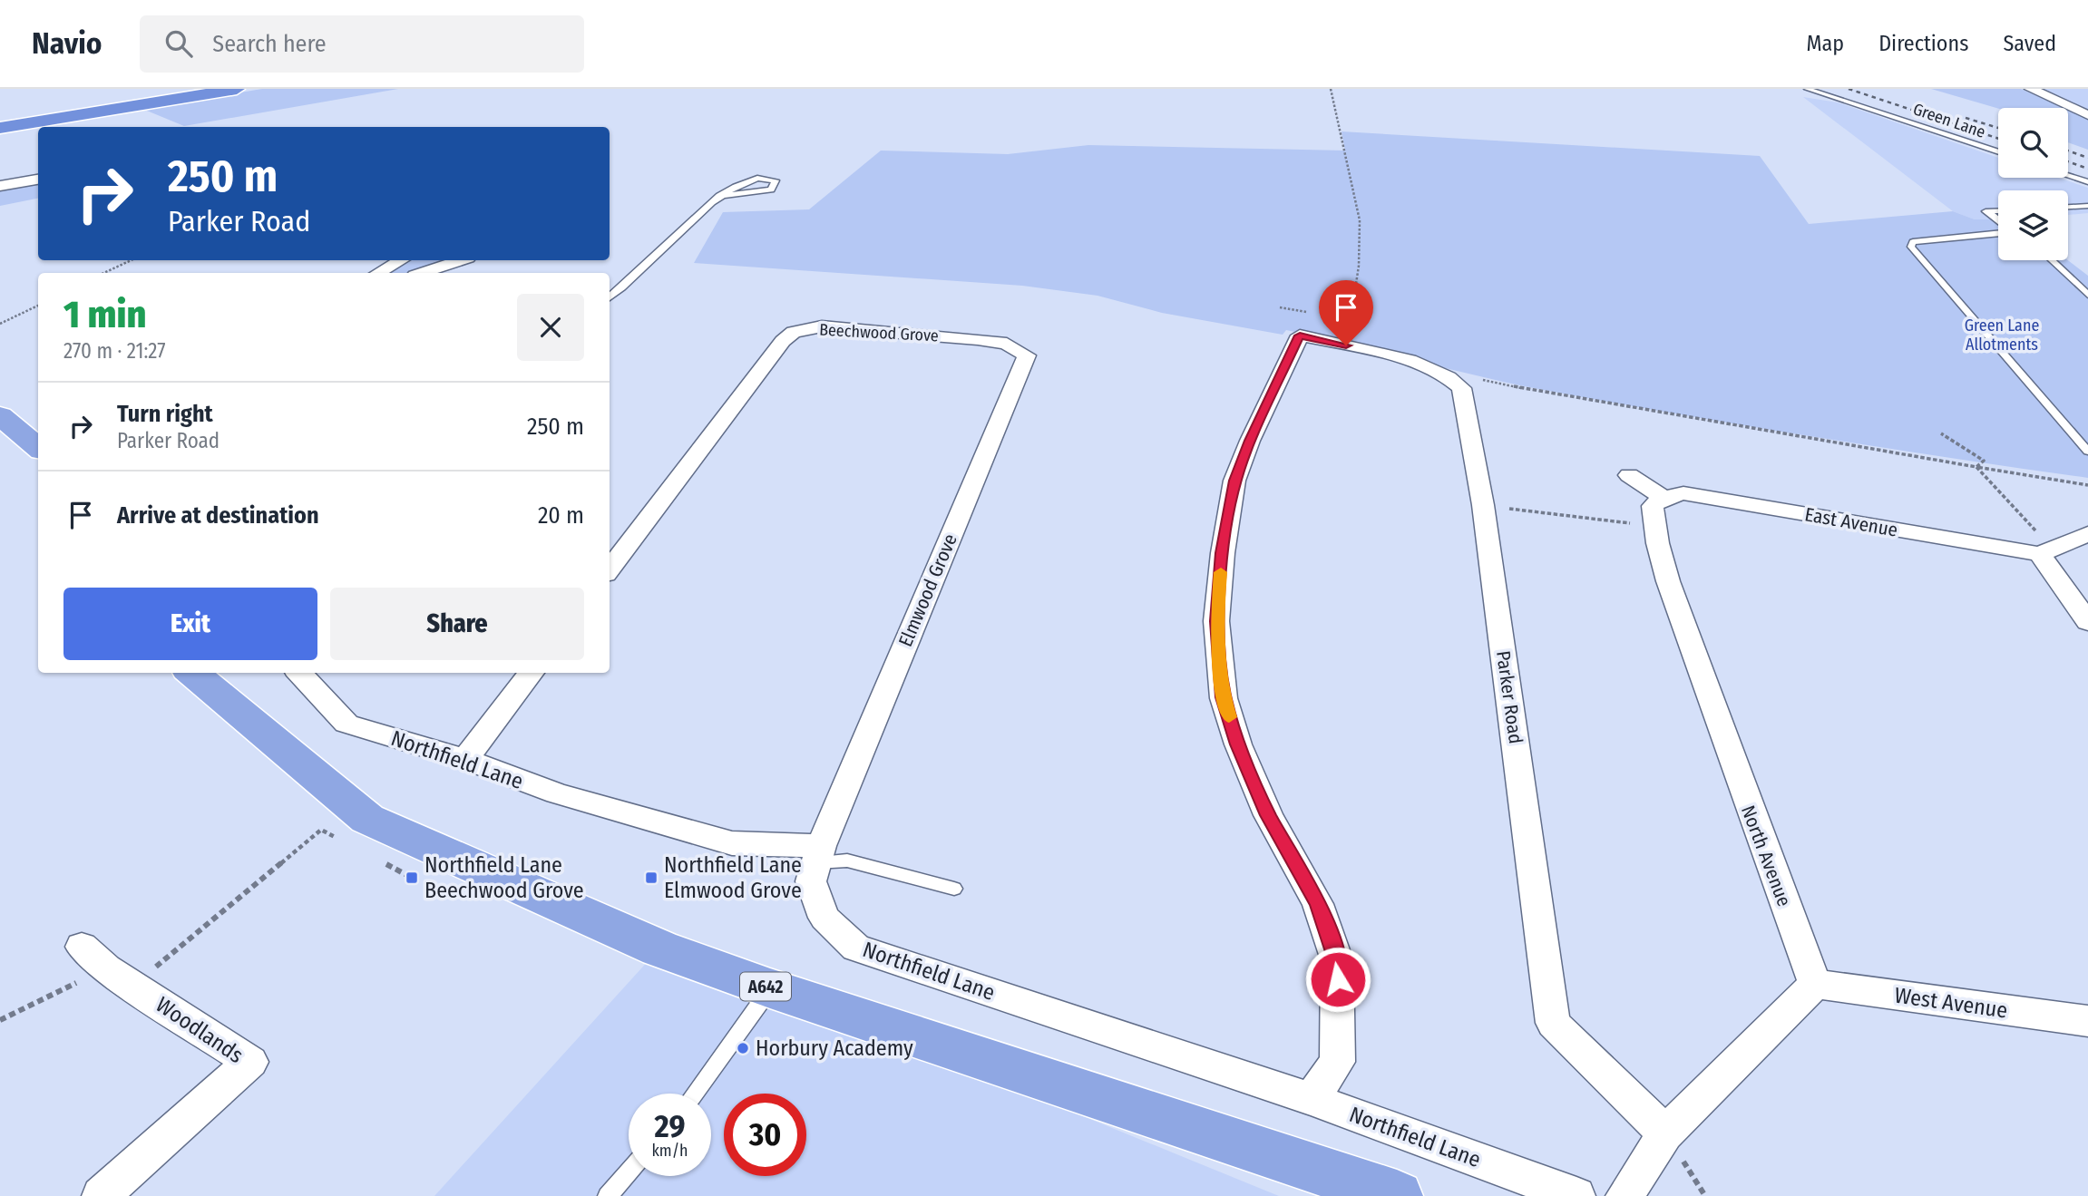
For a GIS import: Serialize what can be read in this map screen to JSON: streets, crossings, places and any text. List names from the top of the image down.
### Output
{
  "streets": {
    "highway": ["A642"],
    "street": [
      "Beechwood Grove",
      "East Avenue",
      "Elmwood Grove",
      "Parker Road",
      "Northfield Lane",
      "North Avenue",
      "West Avenue",
      "Woodlands"
    ],
    "lane": ["Green Lane"]
  },
  "crossings": [
    ["Beechwood Grove", "Elmwood Grove"],
    ["Elmwood Grove", "Northfield Lane"],
    ["North Avenue", "West Avenue"]
  ],
  "parks": ["Green Lane Allotments"],
  "places": {
    "transit": ["Northfield Lane Beechwood Grove", "Northfield Lane Elmwood Grove"],
    "other": ["Horbury Academy"]
  },
  "page": {
    "header": "Navio",
    "search": "Search here",
    "nav": ["Map", "Directions", "Saved"],
    "turn": ["250 m", "Parker Road"],
    "heading": ["1 min", "270 m · 21:27"],
    "list": [
      {
        "name": "Turn right",
        "note": "Parker Road",
        "value": "250 m"
      },
      {
        "name": "Arrive at destination",
        "value": "20 m"
      }
    ],
    "buttons": ["Exit", "Share"],
    "speed": "29 km/h",
    "limit": "30"
  }
}
